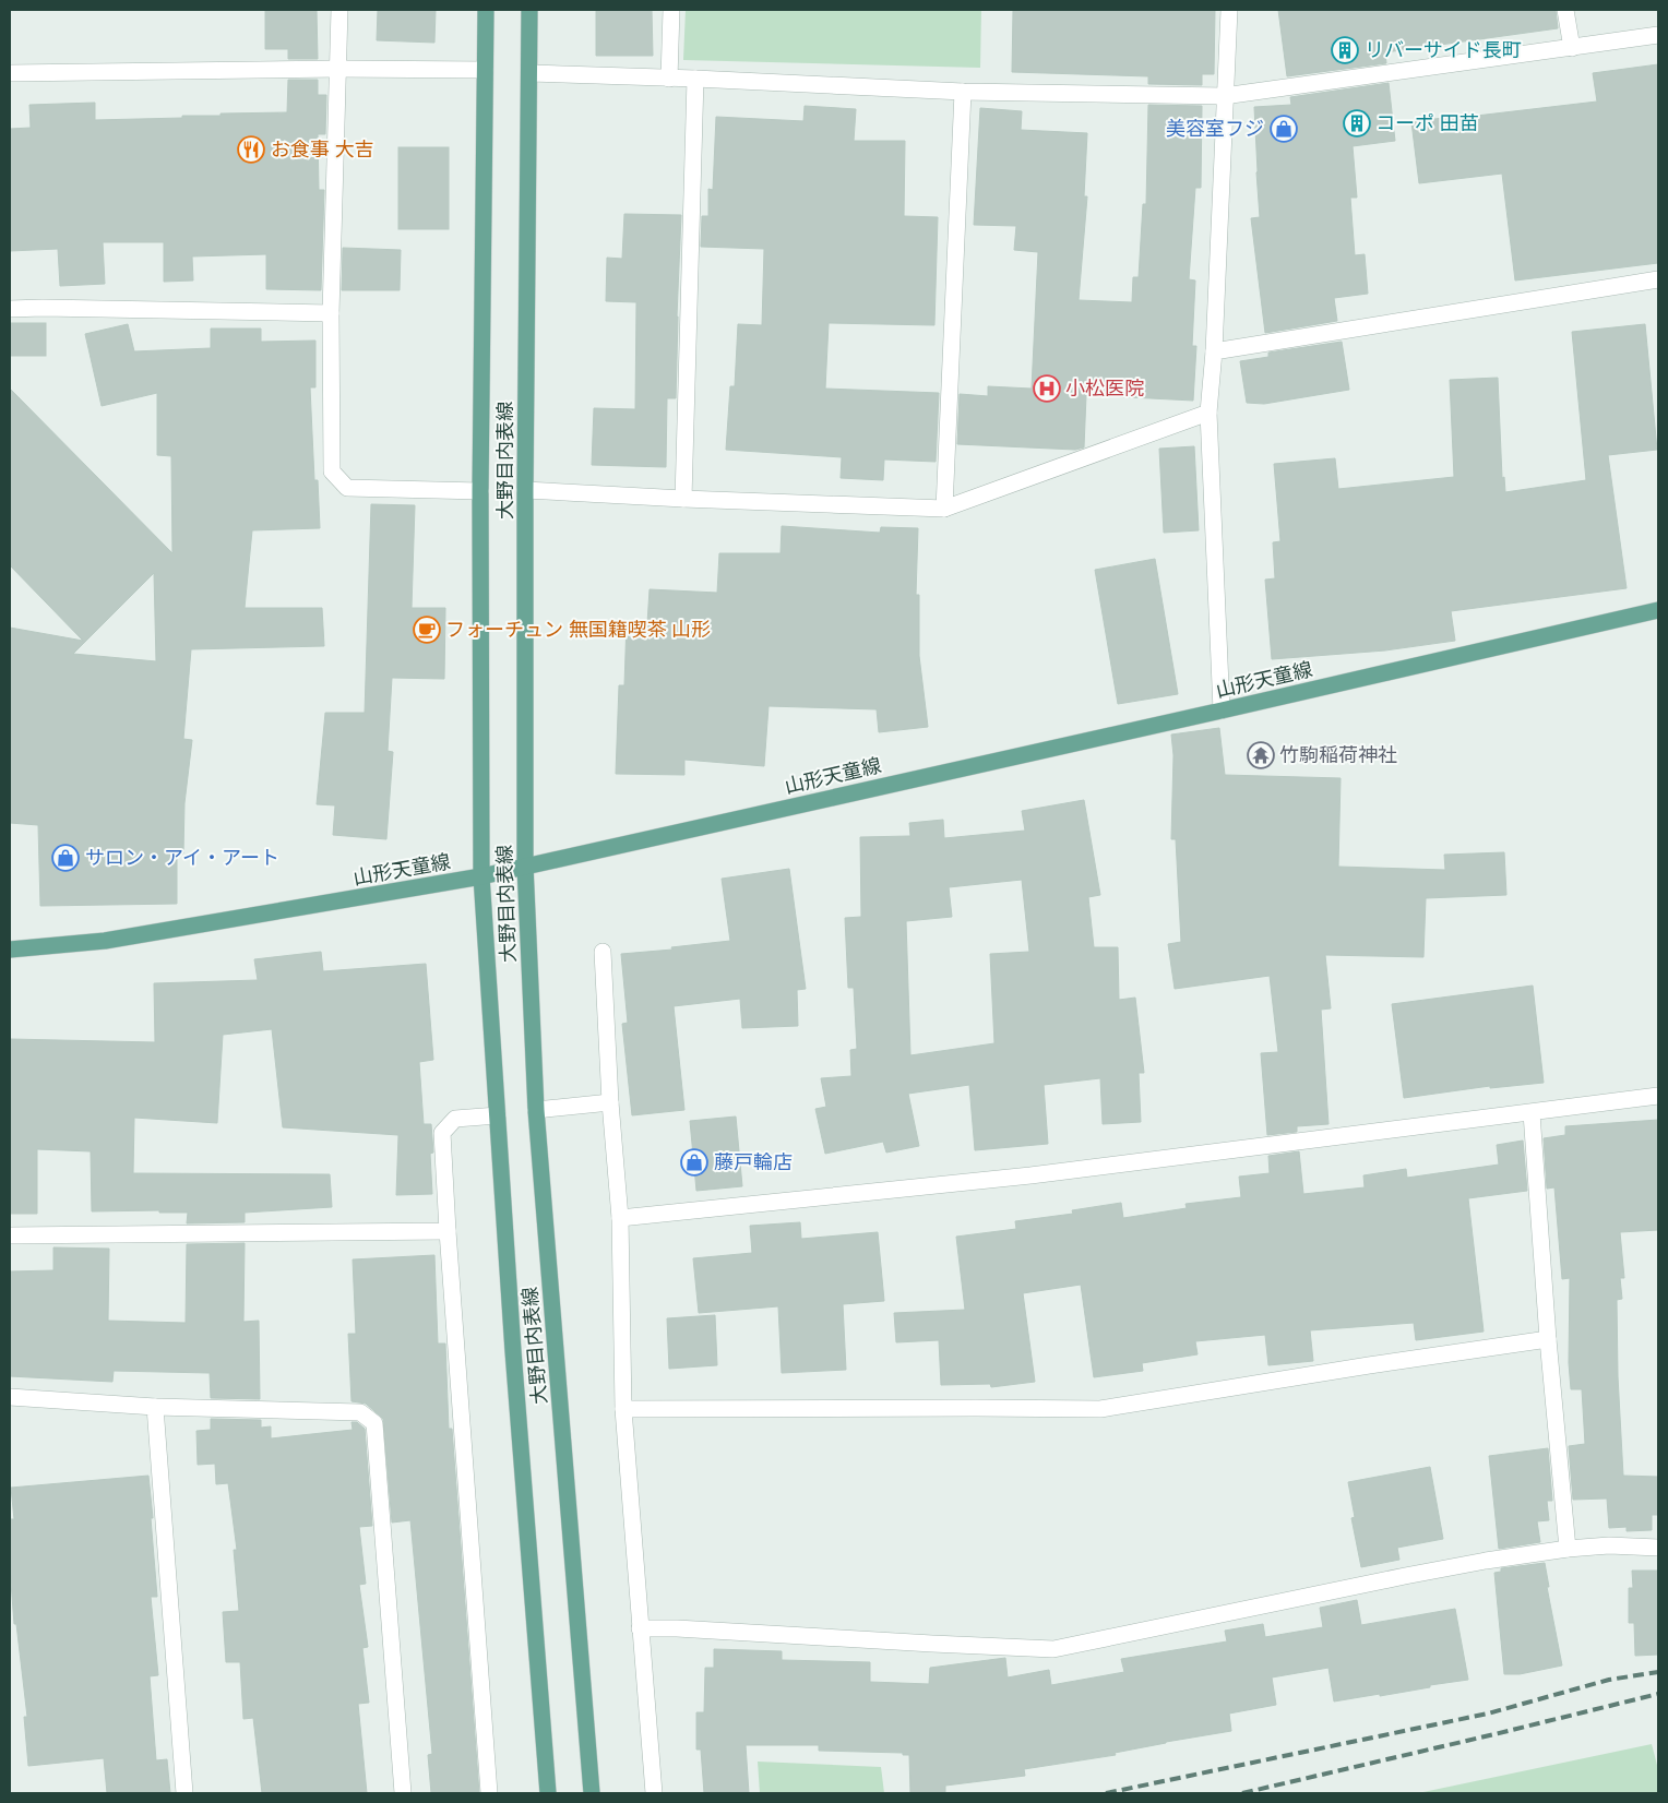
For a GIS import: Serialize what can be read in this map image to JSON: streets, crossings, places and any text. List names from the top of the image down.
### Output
{
  "streets": {
    "main road": ["大野目内表線", "山形天童線"]
  },
  "crossings": [
    ["大野目内表線", "山形天童線"]
  ],
  "places": {
    "building": ["リバーサイド長町", "コーポ 田苗"],
    "shop": ["美容室フジ", "サロン・アイ・アート", "藤戸輪店"],
    "restaurant": ["お食事 大吉"],
    "hospital": ["小松医院"],
    "cafe": ["フォーチュン 無国籍喫茶 山形"],
    "temple": ["竹駒稲荷神社"]
  }
}
